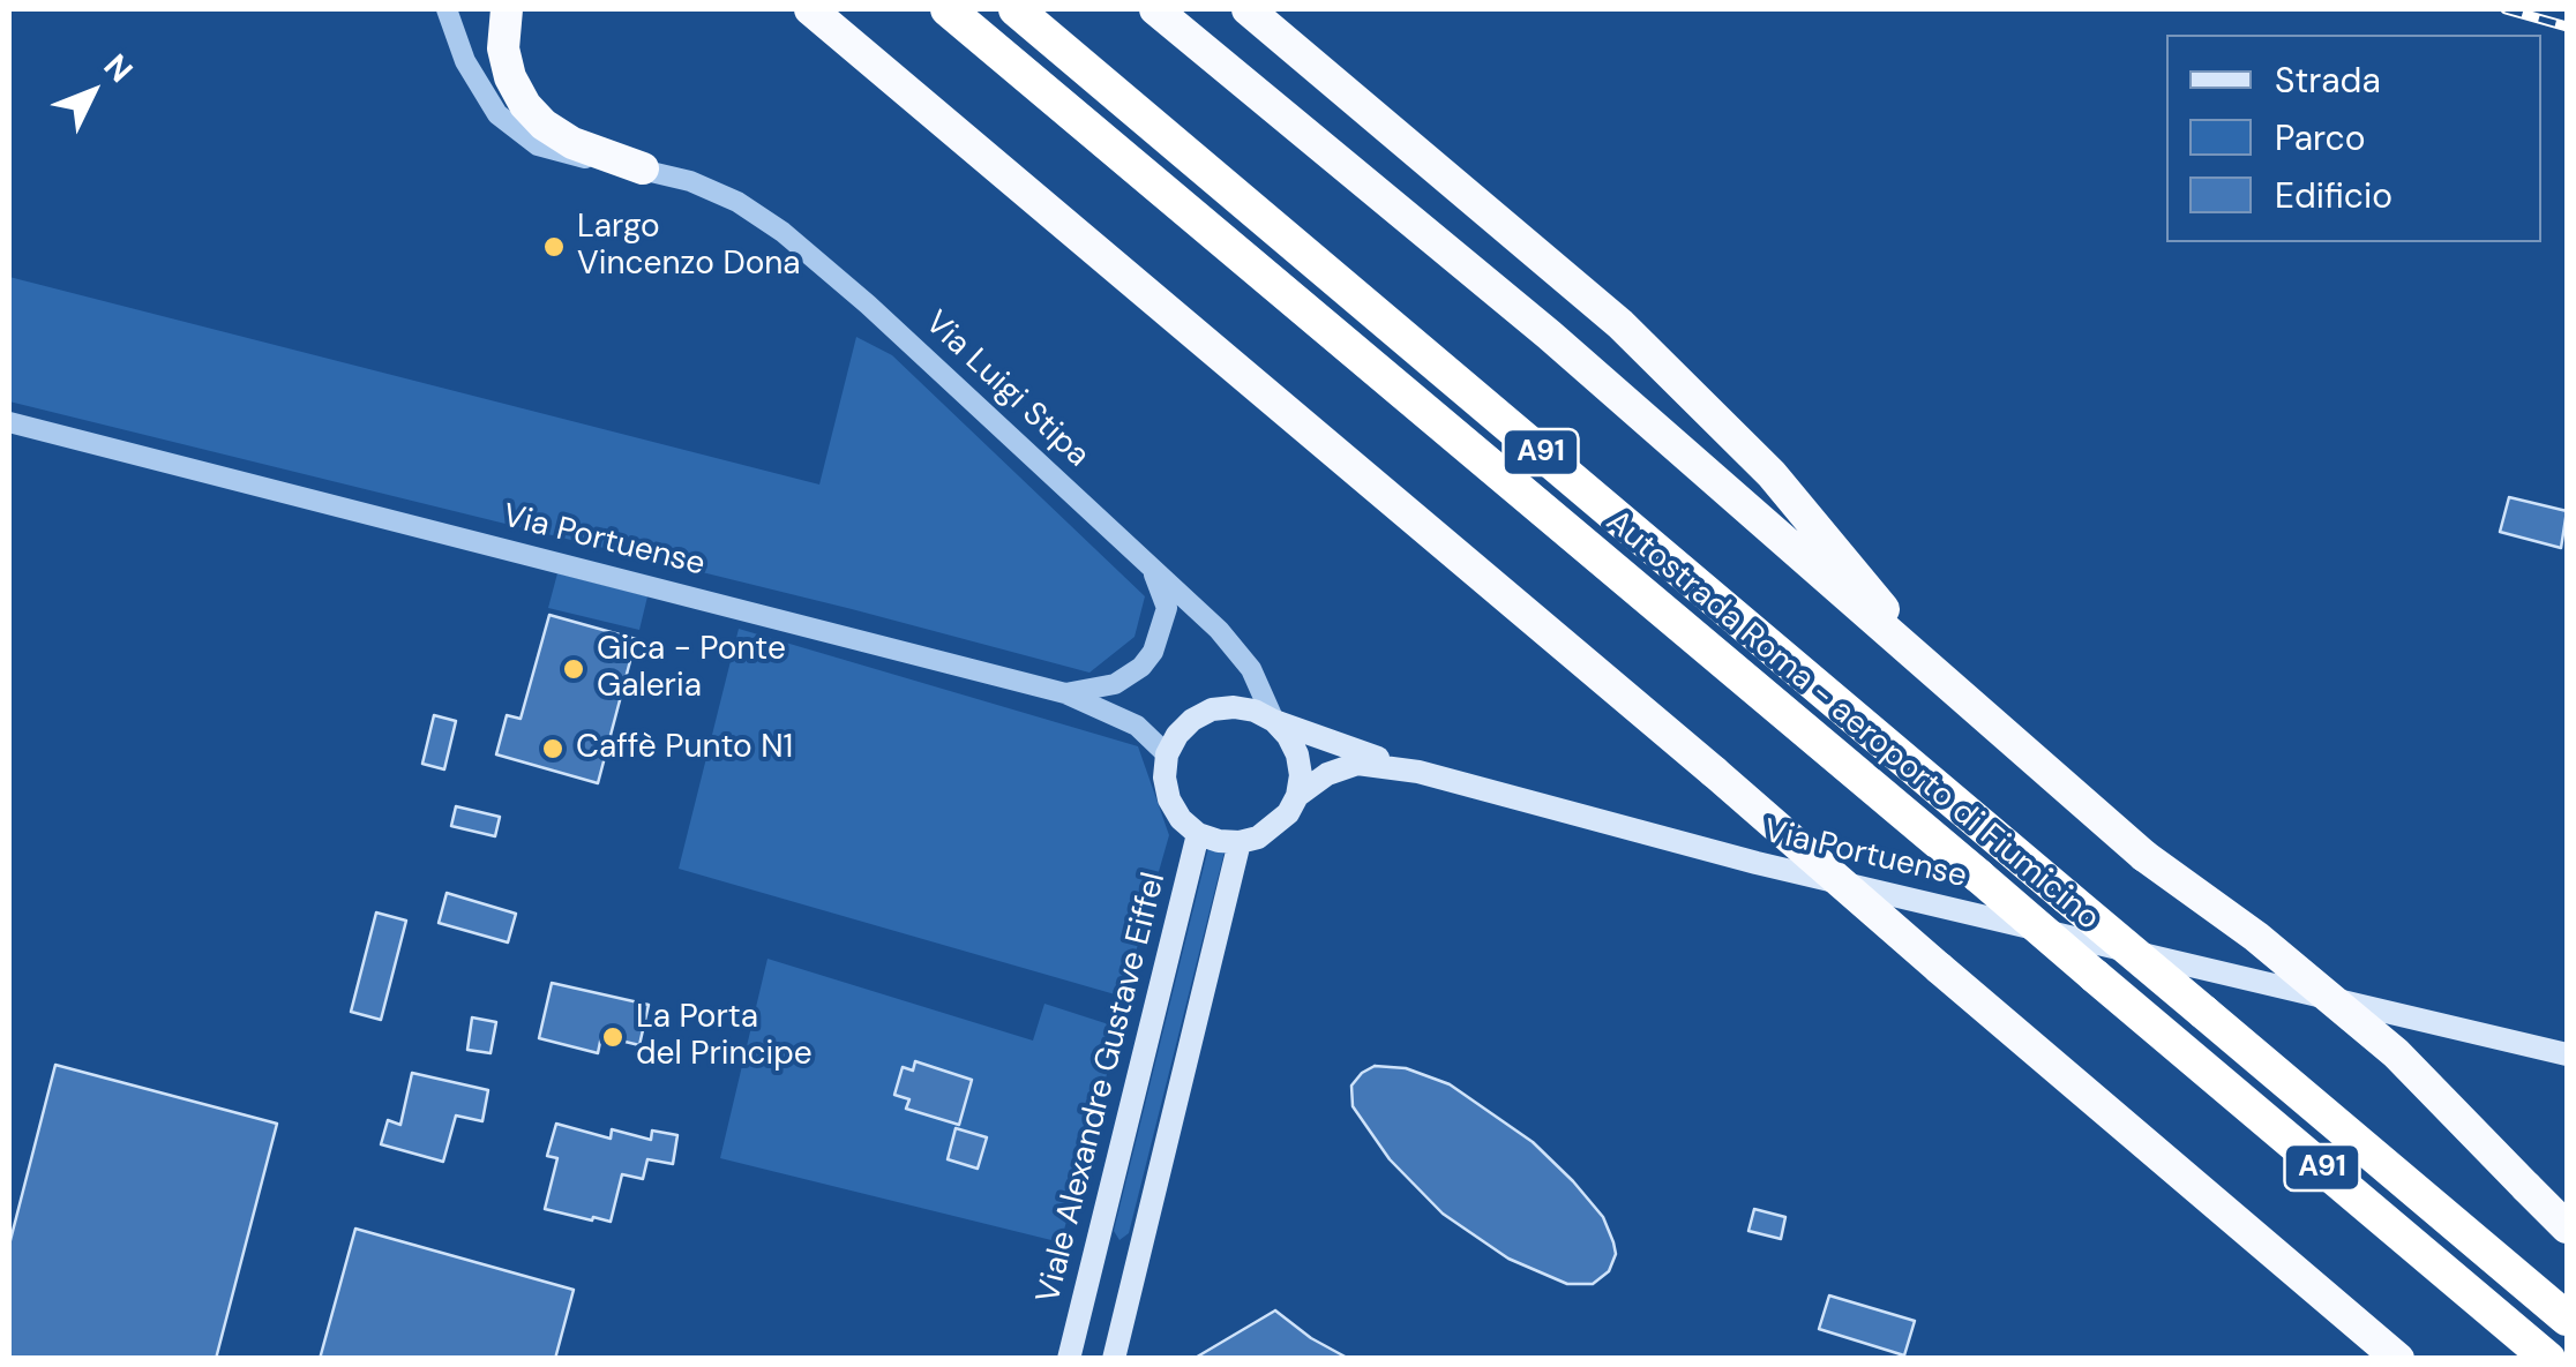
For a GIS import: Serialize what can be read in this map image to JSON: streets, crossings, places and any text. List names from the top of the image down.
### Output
{
  "streets": {
    "highway": ["A91", "Autostrada Roma - aeroporto di Fiumicino"],
    "main road": ["Via Portuense", "Viale Alexandre Gustave Eiffel"],
    "street": ["Via Luigi Stipa"]
  },
  "crossings": [
    ["Via Luigi Stipa", "Via Portuense"],
    ["Via Luigi Stipa", "Viale Alexandre Gustave Eiffel"],
    ["Via Portuense", "Viale Alexandre Gustave Eiffel"]
  ],
  "places": [
    "Largo Vincenzo Dona",
    "Gica - Ponte Galeria",
    "Caffè Punto N1",
    "La Porta del Principe"
  ],
  "legend": ["Strada", "Parco", "Edificio"],
  "north": "top right"
}
